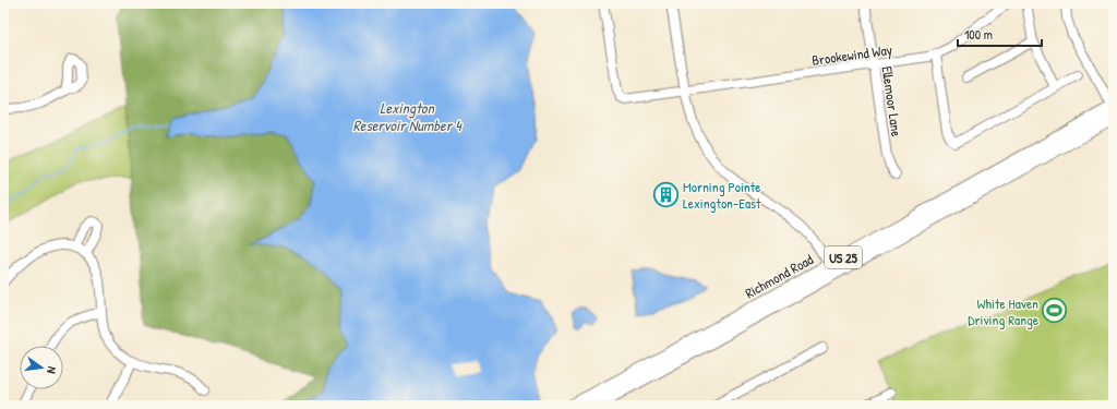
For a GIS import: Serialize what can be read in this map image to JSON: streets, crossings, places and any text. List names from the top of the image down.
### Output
{
  "streets": {
    "highway": ["US 25", "Richmond Road"],
    "street": ["Brookewind Way", "Ellemoor Lane"]
  },
  "crossings": [
    ["Brookewind Way", "Ellemoor Lane"]
  ],
  "water": ["Lexington Reservoir Number 4"],
  "places": {
    "building": ["Morning Pointe Lexington-East"],
    "sports": ["White Haven Driving Range"]
  },
  "scale_bar": "100 m",
  "north": "right"
}
